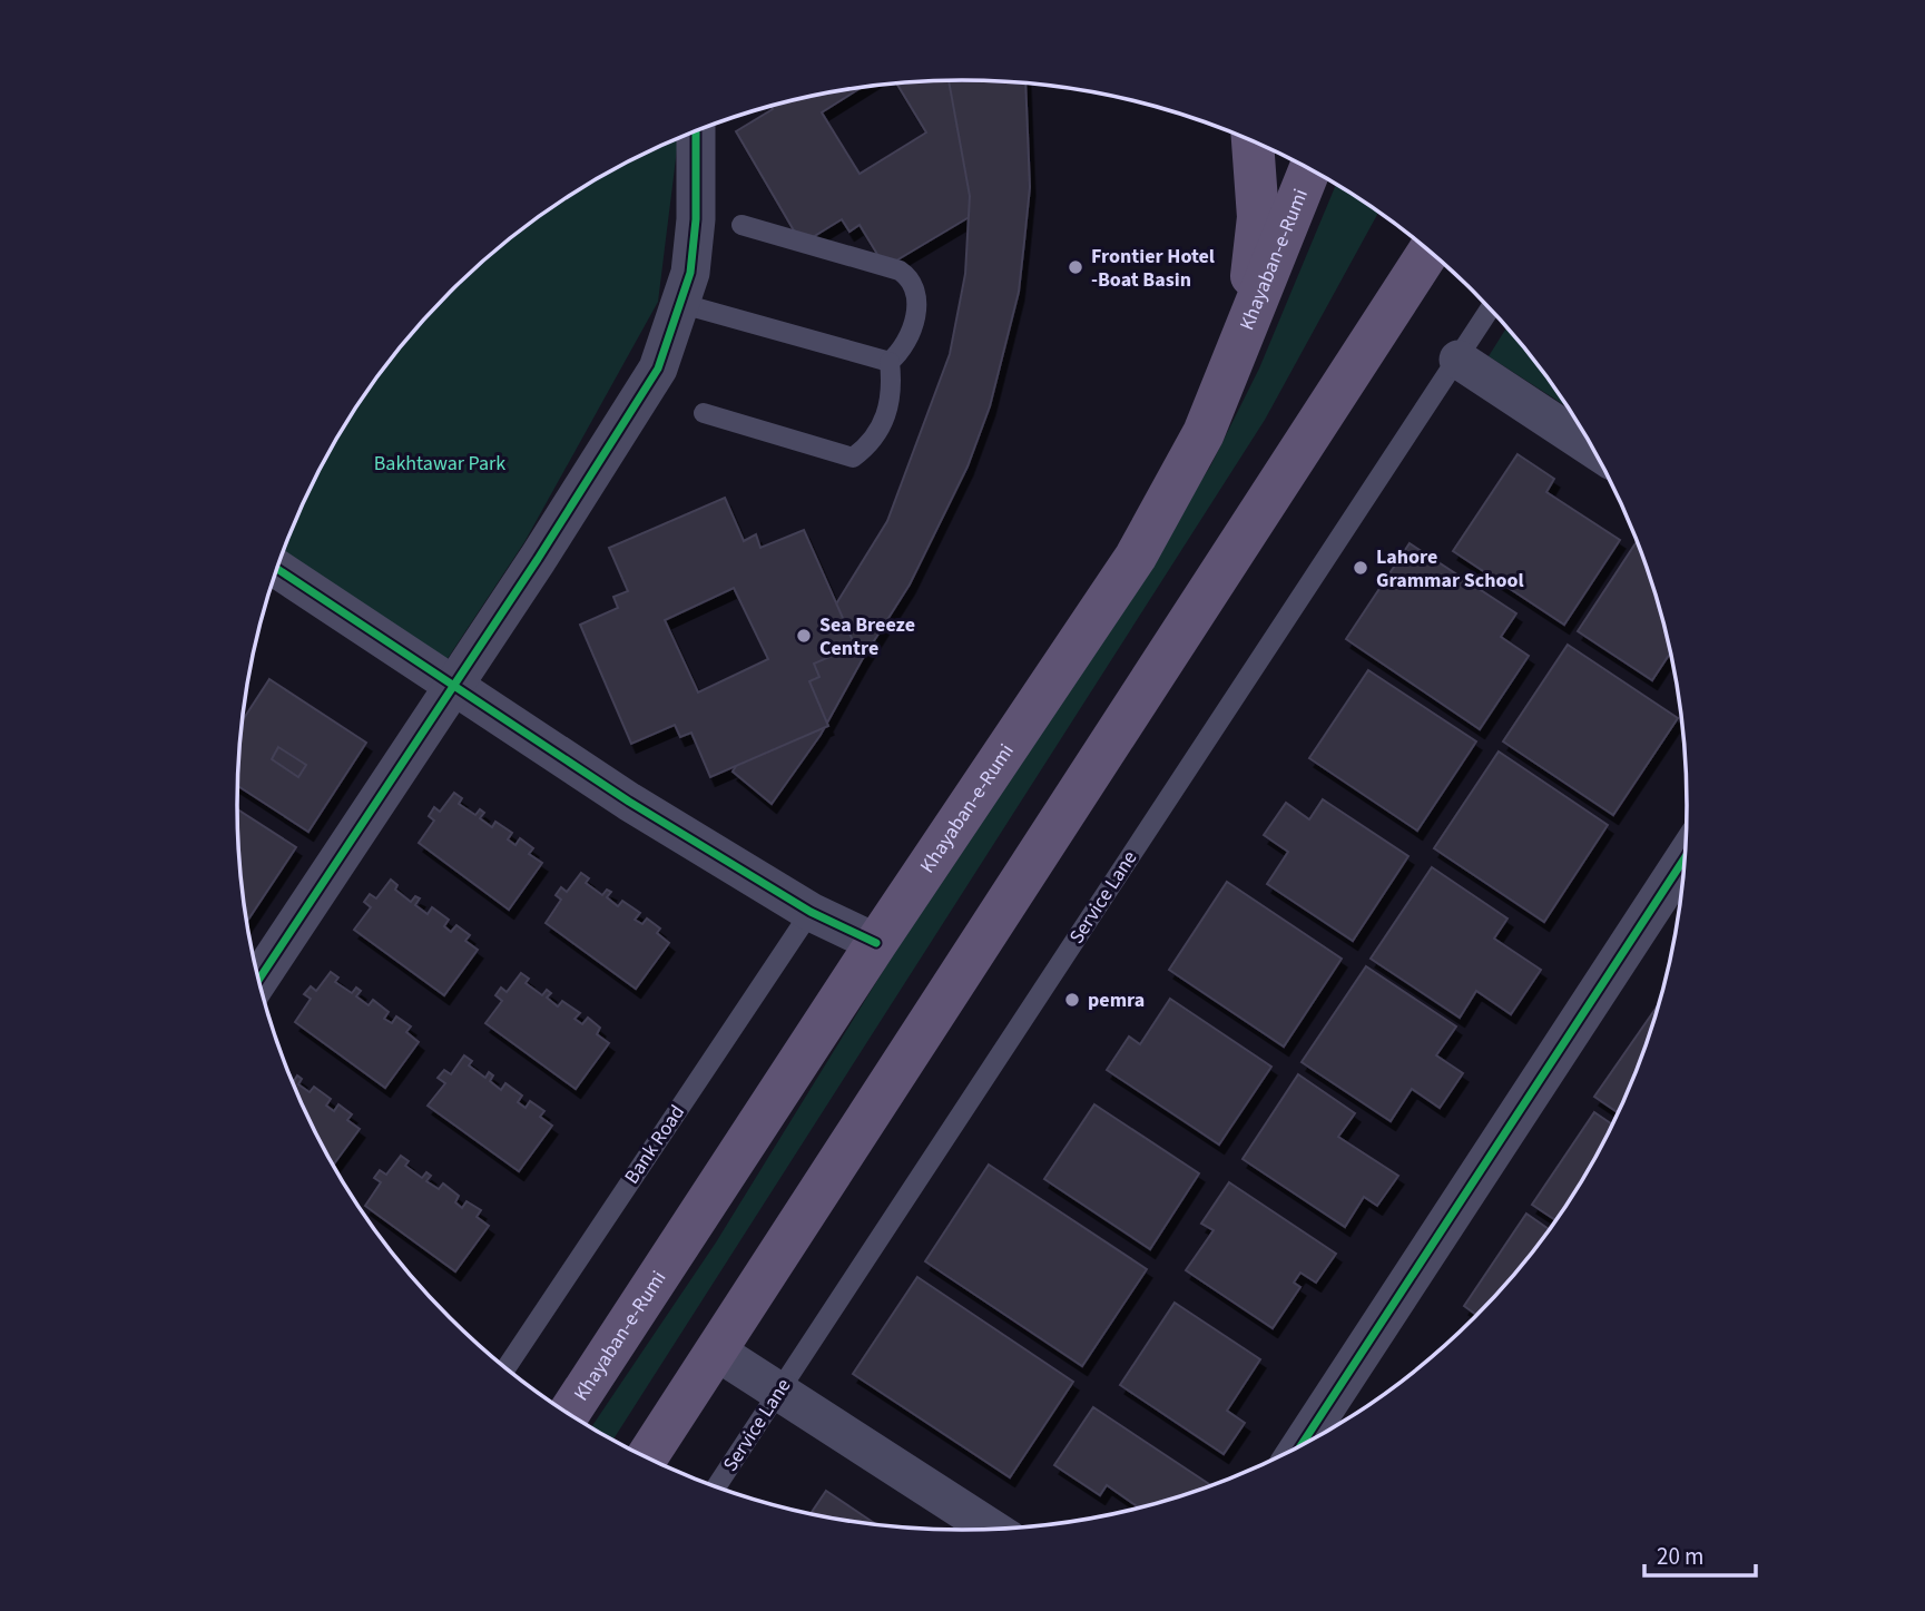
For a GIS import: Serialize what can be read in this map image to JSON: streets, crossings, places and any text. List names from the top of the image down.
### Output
{
  "streets": {
    "main road": ["Khayaban-e-Rumi"],
    "lane": ["Service Lane", "Bank Road"]
  },
  "parks": ["Bakhtawar Park"],
  "places": [
    "Frontier Hotel -Boat Basin",
    "Lahore Grammar School",
    "Sea Breeze Centre",
    "pemra"
  ],
  "scale_bar": "20 m"
}
